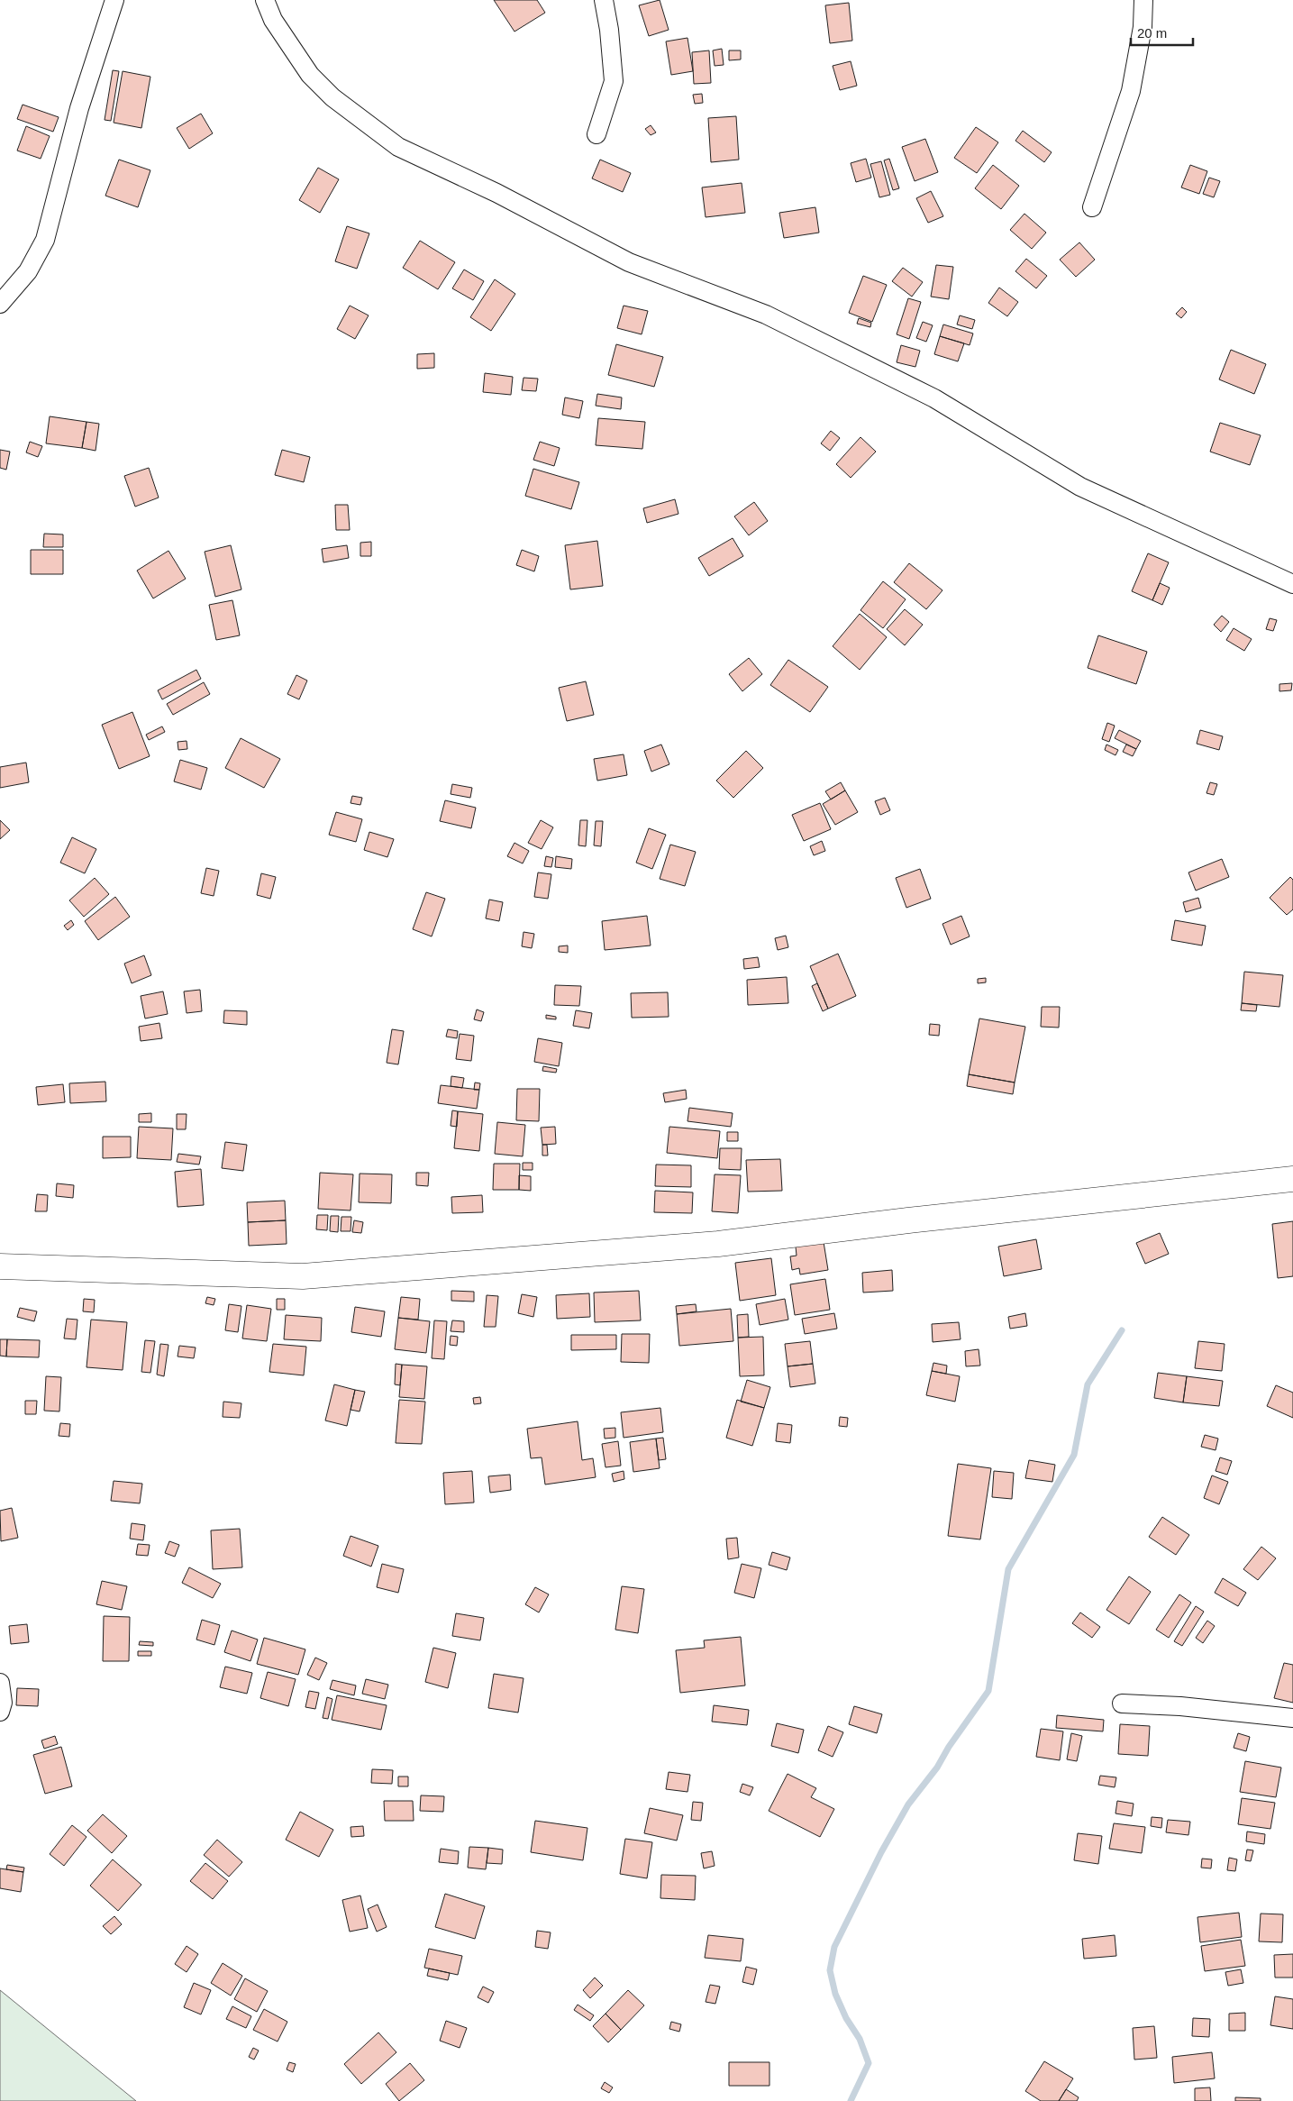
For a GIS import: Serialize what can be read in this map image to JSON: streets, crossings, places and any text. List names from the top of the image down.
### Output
{
  "scale_bar": "20 m"
}
